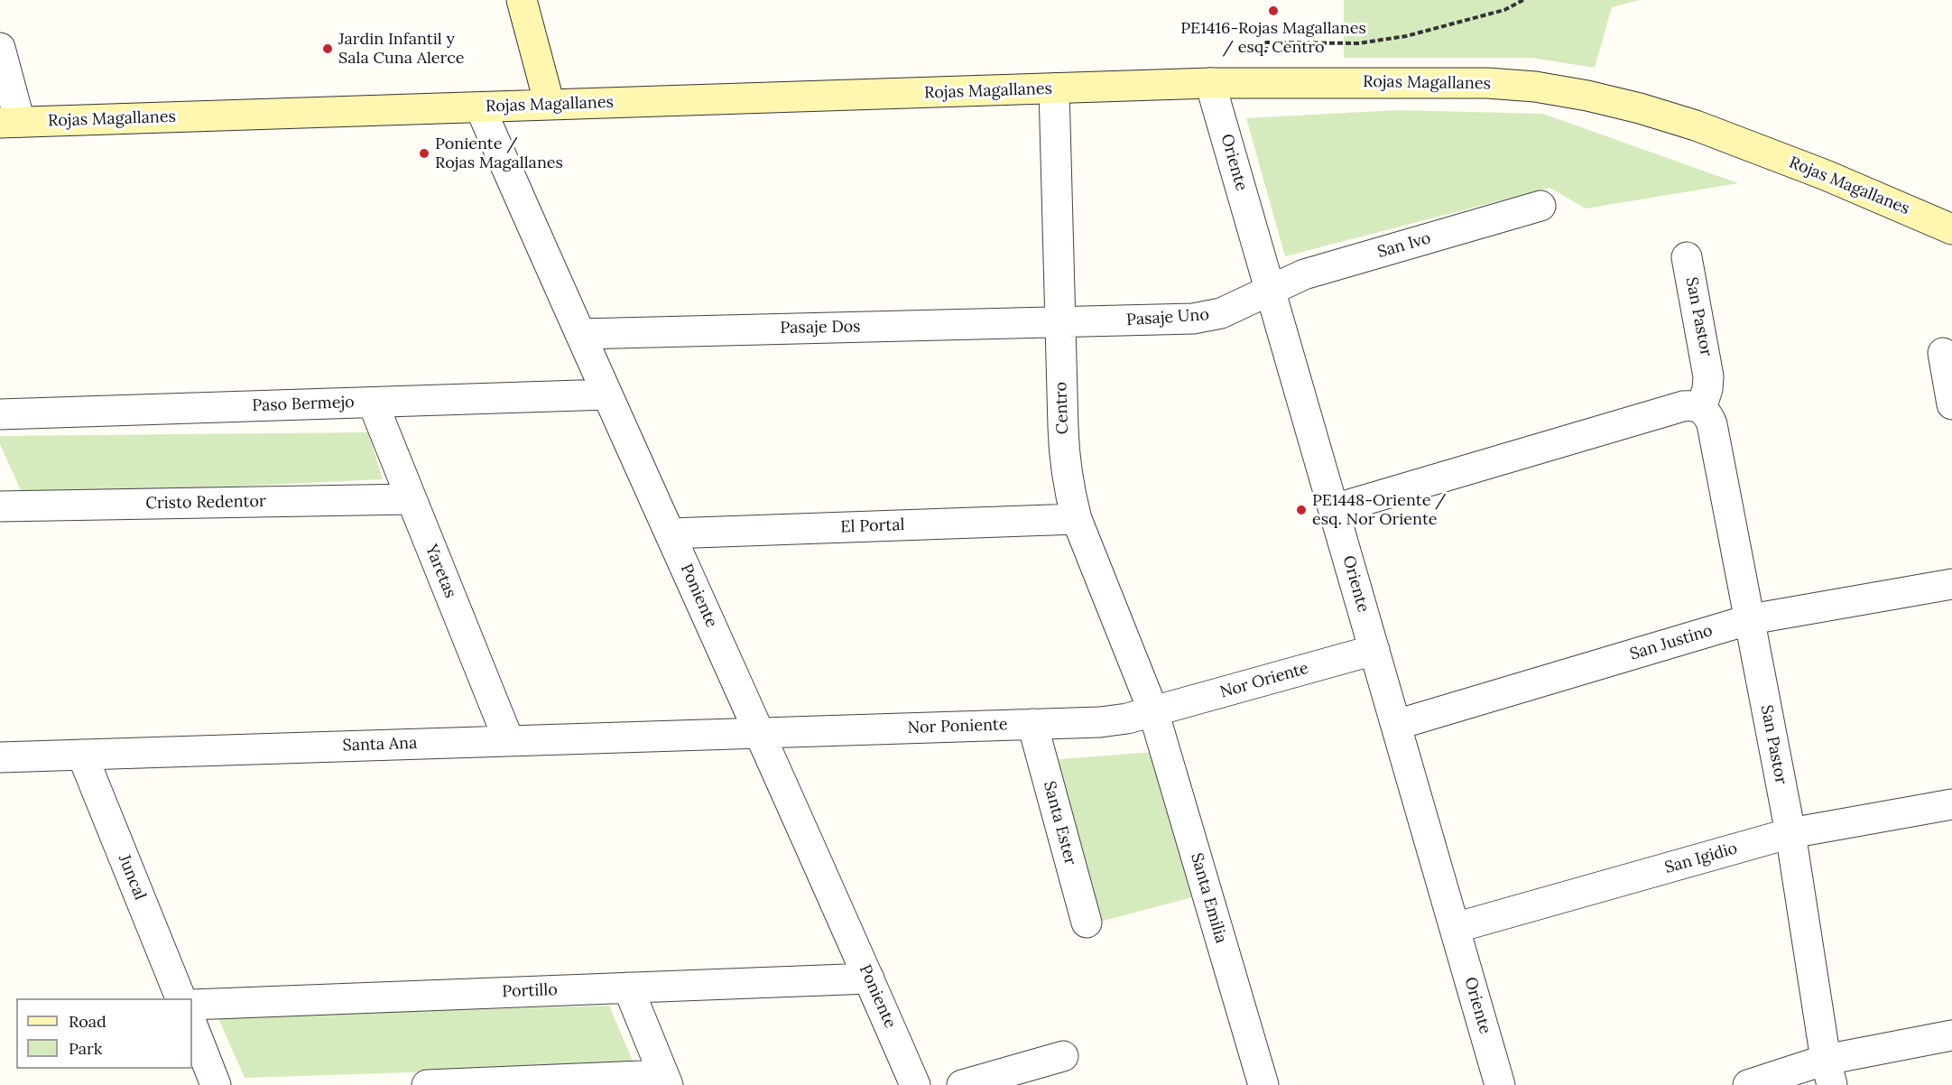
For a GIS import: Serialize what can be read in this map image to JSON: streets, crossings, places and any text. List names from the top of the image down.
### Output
{
  "streets": {
    "street": [
      "Rojas Magallanes",
      "Oriente",
      "San Ivo",
      "San Pastor",
      "Pasaje Uno",
      "Pasaje Dos",
      "Paso Bermejo",
      "Centro",
      "Cristo Redentor",
      "El Portal",
      "Yaretas",
      "Poniente",
      "San Justino",
      "Nor Oriente",
      "Nor Poniente",
      "Santa Ana",
      "Santa Ester",
      "San Igidio",
      "Juncal",
      "Santa Emilia",
      "Portillo"
    ]
  },
  "crossings": [
    ["Rojas Magallanes", "Oriente"],
    ["Rojas Magallanes", "Centro"],
    ["Rojas Magallanes", "Poniente"],
    ["Oriente", "San Ivo"],
    ["Oriente", "Pasaje Uno"],
    ["Oriente", "San Justino"],
    ["Oriente", "Nor Oriente"],
    ["Oriente", "San Igidio"],
    ["San Ivo", "Pasaje Uno"],
    ["San Pastor", "San Justino"],
    ["San Pastor", "San Igidio"],
    ["Pasaje Uno", "Pasaje Dos"],
    ["Pasaje Uno", "Centro"],
    ["Pasaje Dos", "Centro"],
    ["Pasaje Dos", "Poniente"],
    ["Paso Bermejo", "Yaretas"],
    ["Paso Bermejo", "Poniente"],
    ["Centro", "El Portal"],
    ["Centro", "Nor Oriente"],
    ["Centro", "Nor Poniente"],
    ["Centro", "Santa Emilia"],
    ["Cristo Redentor", "Yaretas"],
    ["El Portal", "Poniente"],
    ["Yaretas", "Santa Ana"],
    ["Poniente", "Nor Poniente"],
    ["Poniente", "Santa Ana"],
    ["Poniente", "Portillo"],
    ["Nor Oriente", "Nor Poniente"],
    ["Nor Oriente", "Santa Emilia"],
    ["Nor Poniente", "Santa Ana"],
    ["Nor Poniente", "Santa Ester"],
    ["Nor Poniente", "Santa Emilia"],
    ["Santa Ana", "Juncal"]
  ],
  "places": [
    "PE1416-Rojas Magallanes / esq. Centro",
    "Jardin Infantil y Sala Cuna Alerce",
    "Poniente / Rojas Magallanes",
    "PE1448-Oriente / esq. Nor Oriente"
  ],
  "legend": ["Road", "Park"]
}
